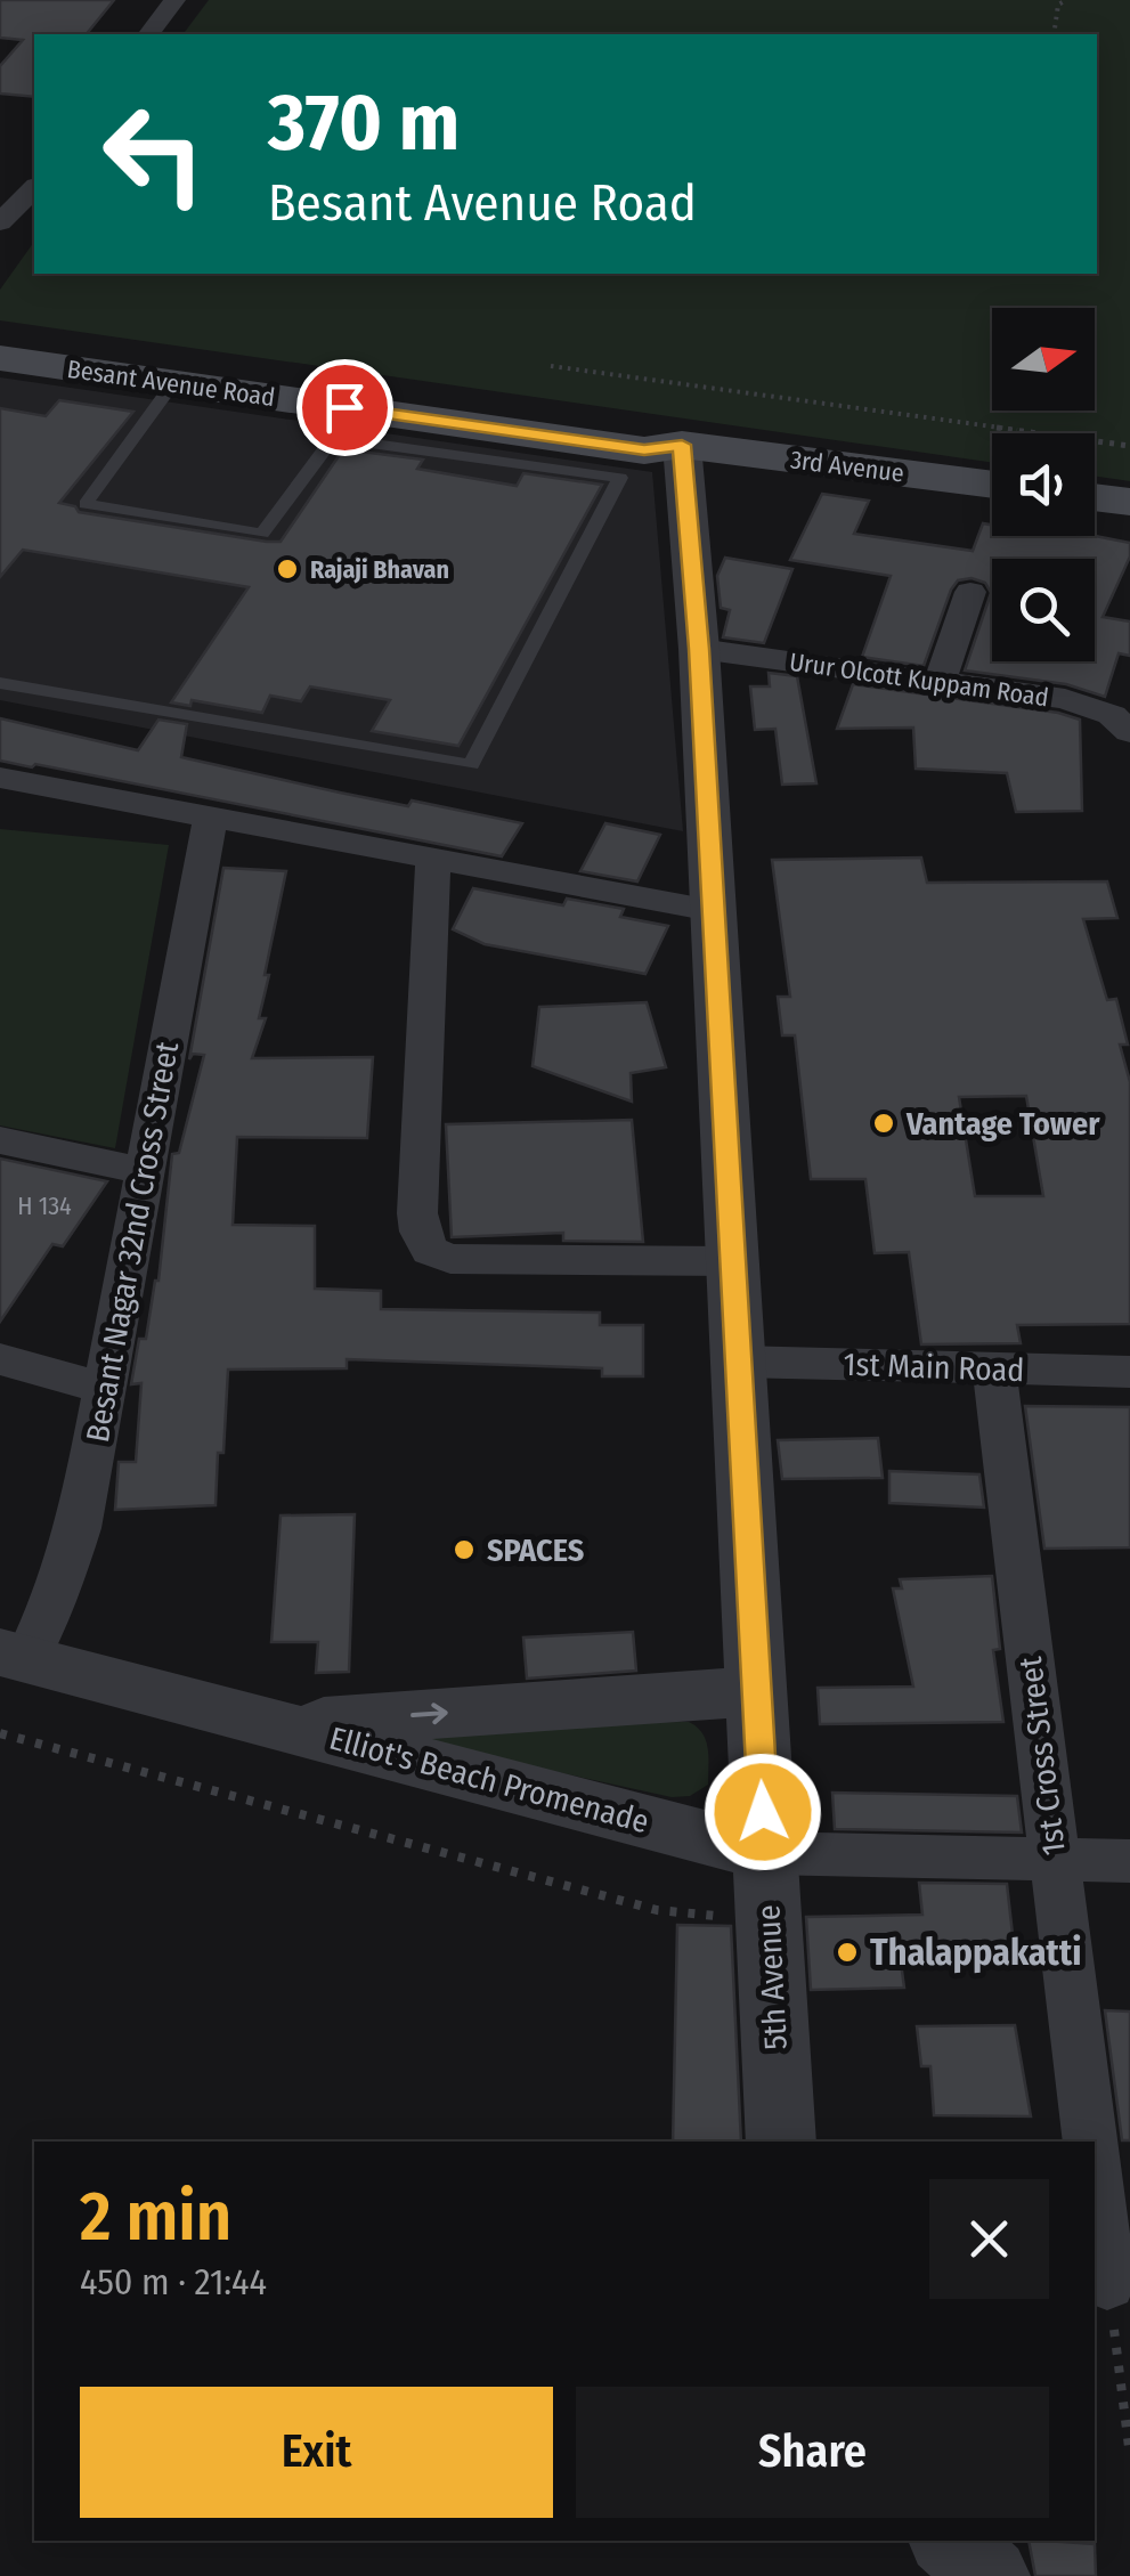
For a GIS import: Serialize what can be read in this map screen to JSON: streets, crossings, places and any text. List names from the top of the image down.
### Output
{
  "streets": {
    "main road": ["Besant Avenue Road", "3rd Avenue"],
    "street": [
      "Urur Olcott Kuppam Road",
      "Besant Nagar 32nd Cross Street",
      "1st Main Road",
      "1st Cross Street",
      "Elliot's Beach Promenade",
      "5th Avenue"
    ]
  },
  "crossings": [
    ["Besant Avenue Road", "3rd Avenue"],
    ["Besant Avenue Road", "5th Avenue"],
    ["3rd Avenue", "5th Avenue"],
    ["Urur Olcott Kuppam Road", "5th Avenue"],
    ["Besant Nagar 32nd Cross Street", "Elliot's Beach Promenade"],
    ["1st Main Road", "1st Cross Street"],
    ["1st Main Road", "5th Avenue"],
    ["Elliot's Beach Promenade", "5th Avenue"]
  ],
  "places": [
    "Rajaji Bhavan",
    "Vantage Tower",
    "SPACES",
    "Thalappakatti"
  ],
  "house_numbers": ["H 134"],
  "north": "right",
  "page": {
    "turn": ["370 m", "Besant Avenue Road"],
    "heading": ["2 min", "450 m · 21:44"],
    "buttons": ["Exit", "Share"]
  }
}
